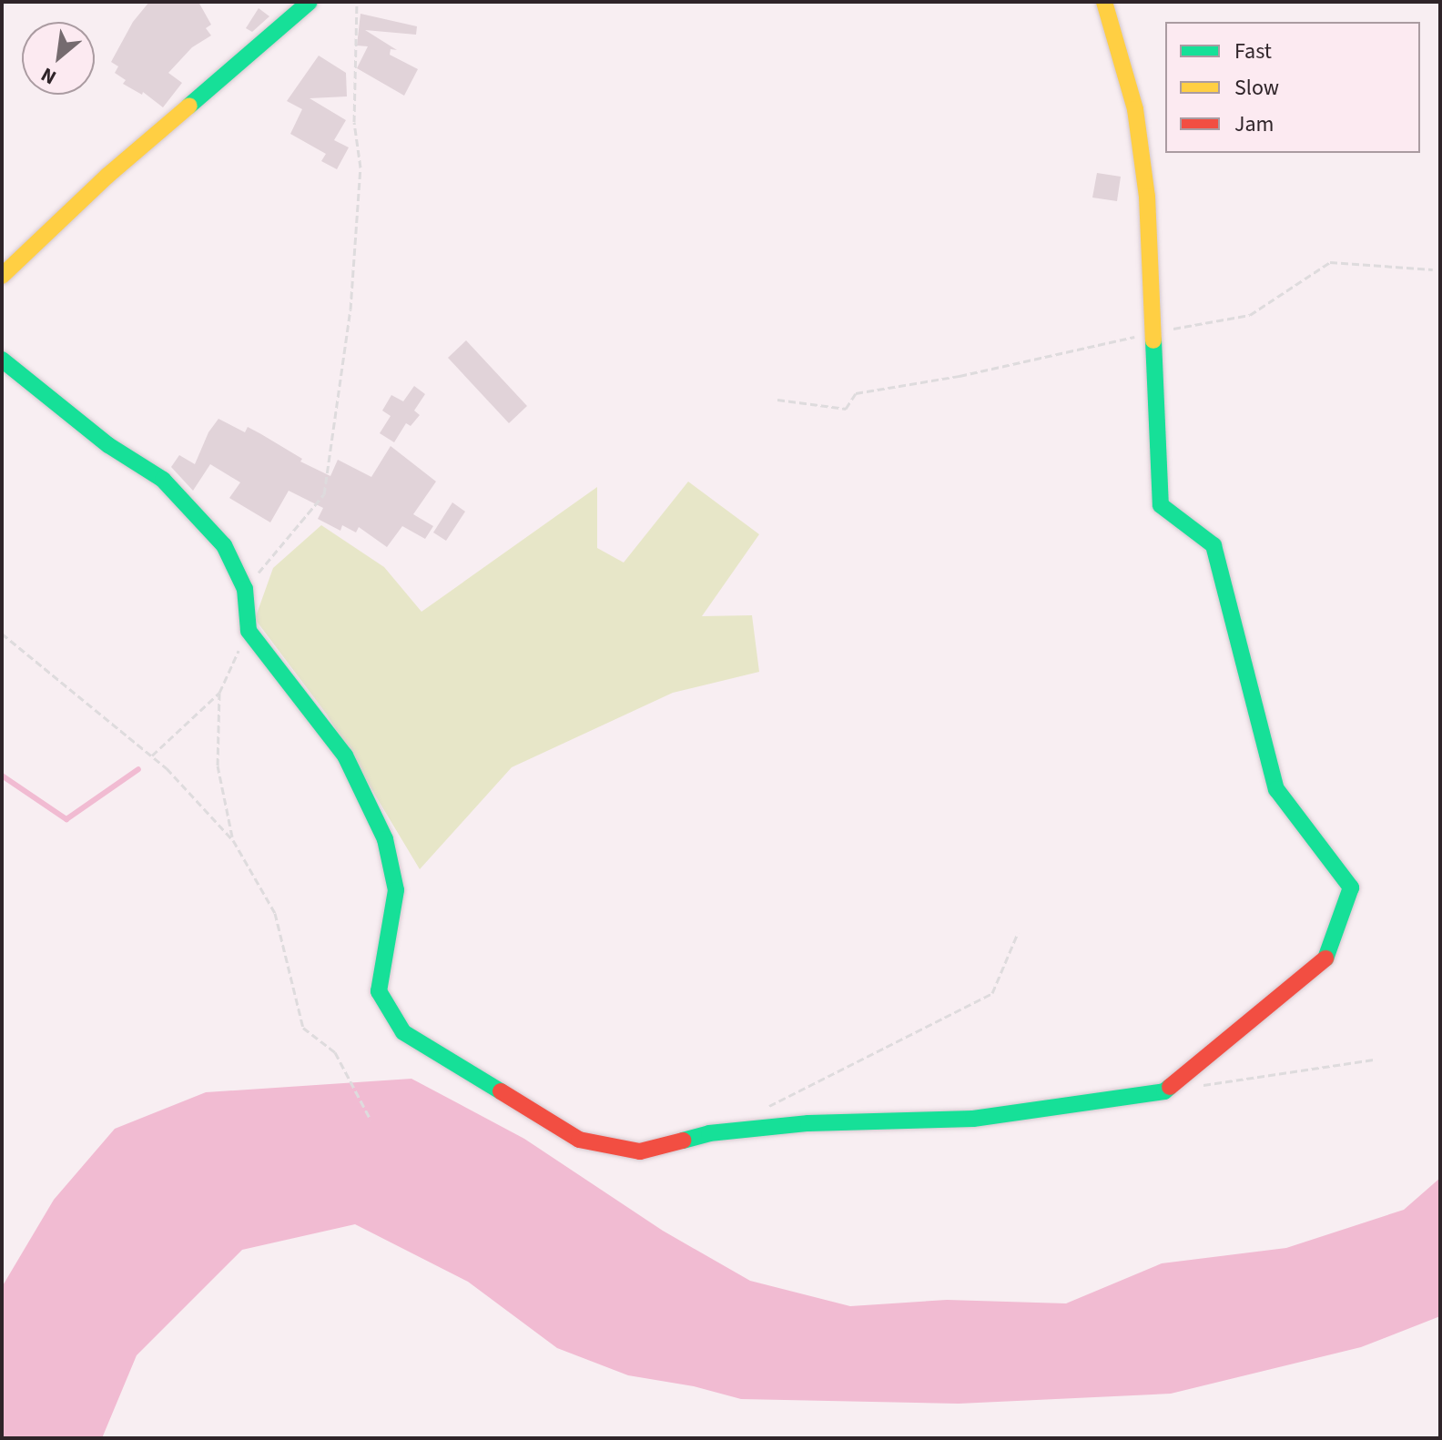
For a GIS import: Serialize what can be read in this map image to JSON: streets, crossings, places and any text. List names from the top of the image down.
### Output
{
  "legend": ["Fast", "Slow", "Jam"],
  "north": "bottom left"
}
